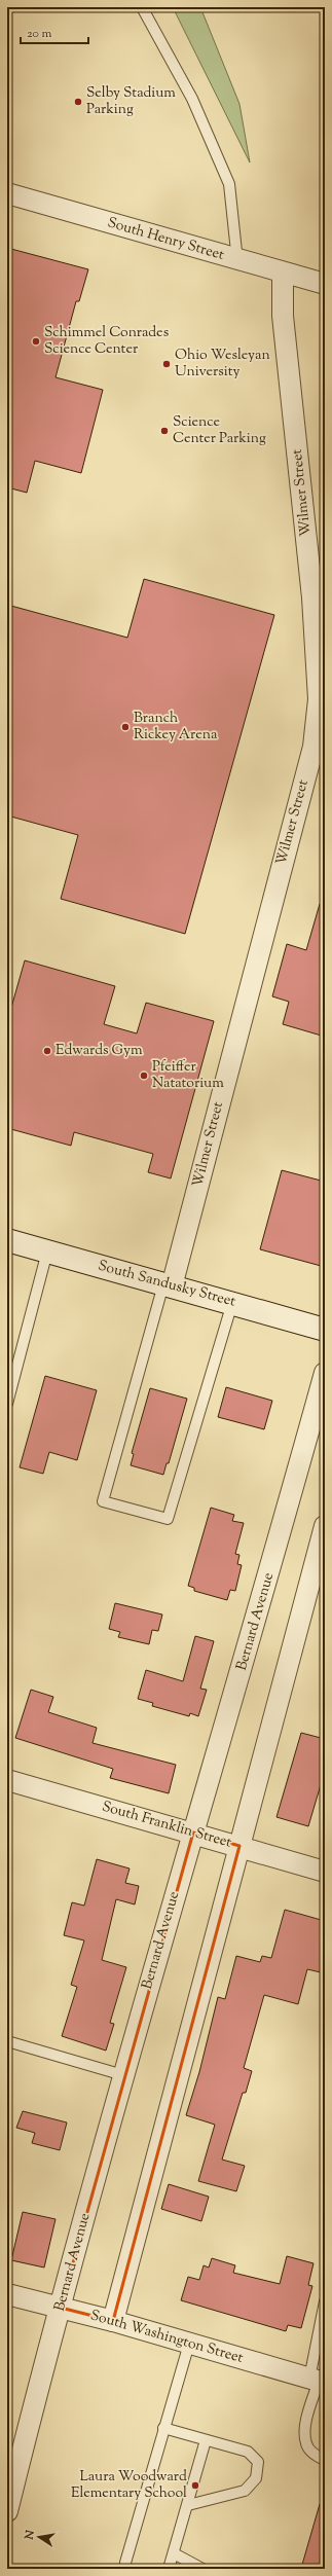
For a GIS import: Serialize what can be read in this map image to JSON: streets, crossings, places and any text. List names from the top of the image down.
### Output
{
  "streets": {
    "street": [
      "South Henry Street",
      "Wilmer Street",
      "South Sandusky Street",
      "Bernard Avenue",
      "South Franklin Street",
      "South Washington Street"
    ]
  },
  "crossings": [
    ["South Henry Street", "Wilmer Street"],
    ["Wilmer Street", "South Sandusky Street"],
    ["Bernard Avenue", "South Franklin Street"],
    ["Bernard Avenue", "South Washington Street"]
  ],
  "places": [
    "Selby Stadium Parking",
    "Schimmel Conrades Science Center",
    "Ohio Wesleyan University",
    "Science Center Parking",
    "Branch Rickey Arena",
    "Edwards Gym",
    "Pfeiffer Natatorium",
    "Laura Woodward Elementary School"
  ],
  "scale_bar": "20 m",
  "north": "left"
}
